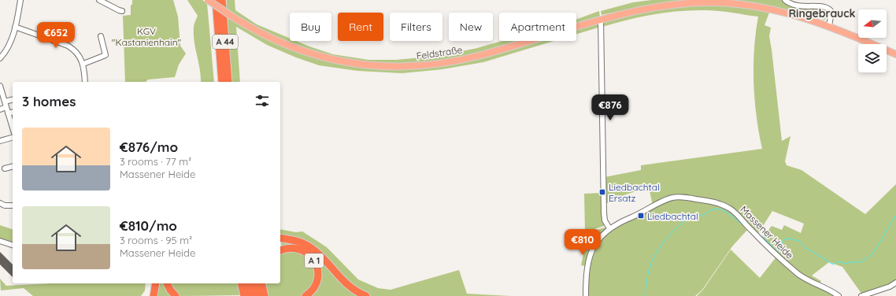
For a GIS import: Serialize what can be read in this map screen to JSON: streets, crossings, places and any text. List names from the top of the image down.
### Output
{
  "streets": {
    "highway": ["A 44", "A 1"],
    "main road": ["Feldstraße"],
    "street": ["Massener Heide"]
  },
  "districts": ["Ringebrauck"],
  "parks": ["KGV \"Kastanienhain\""],
  "places": {
    "transit": ["Liedbachtal Ersatz", "Liedbachtal"]
  },
  "north": "left",
  "page": {
    "chip": [
      "Buy",
      "Rent",
      "Filters",
      "New",
      "Apartment"
    ],
    "price": ["€652", "€876", "€810"],
    "heading": "3 homes",
    "list": [
      {
        "name": "€876/mo",
        "note": "3 rooms · 77 m² · Massener Heide"
      },
      {
        "name": "€810/mo",
        "note": "3 rooms · 95 m² · Massener Heide"
      }
    ]
  }
}
